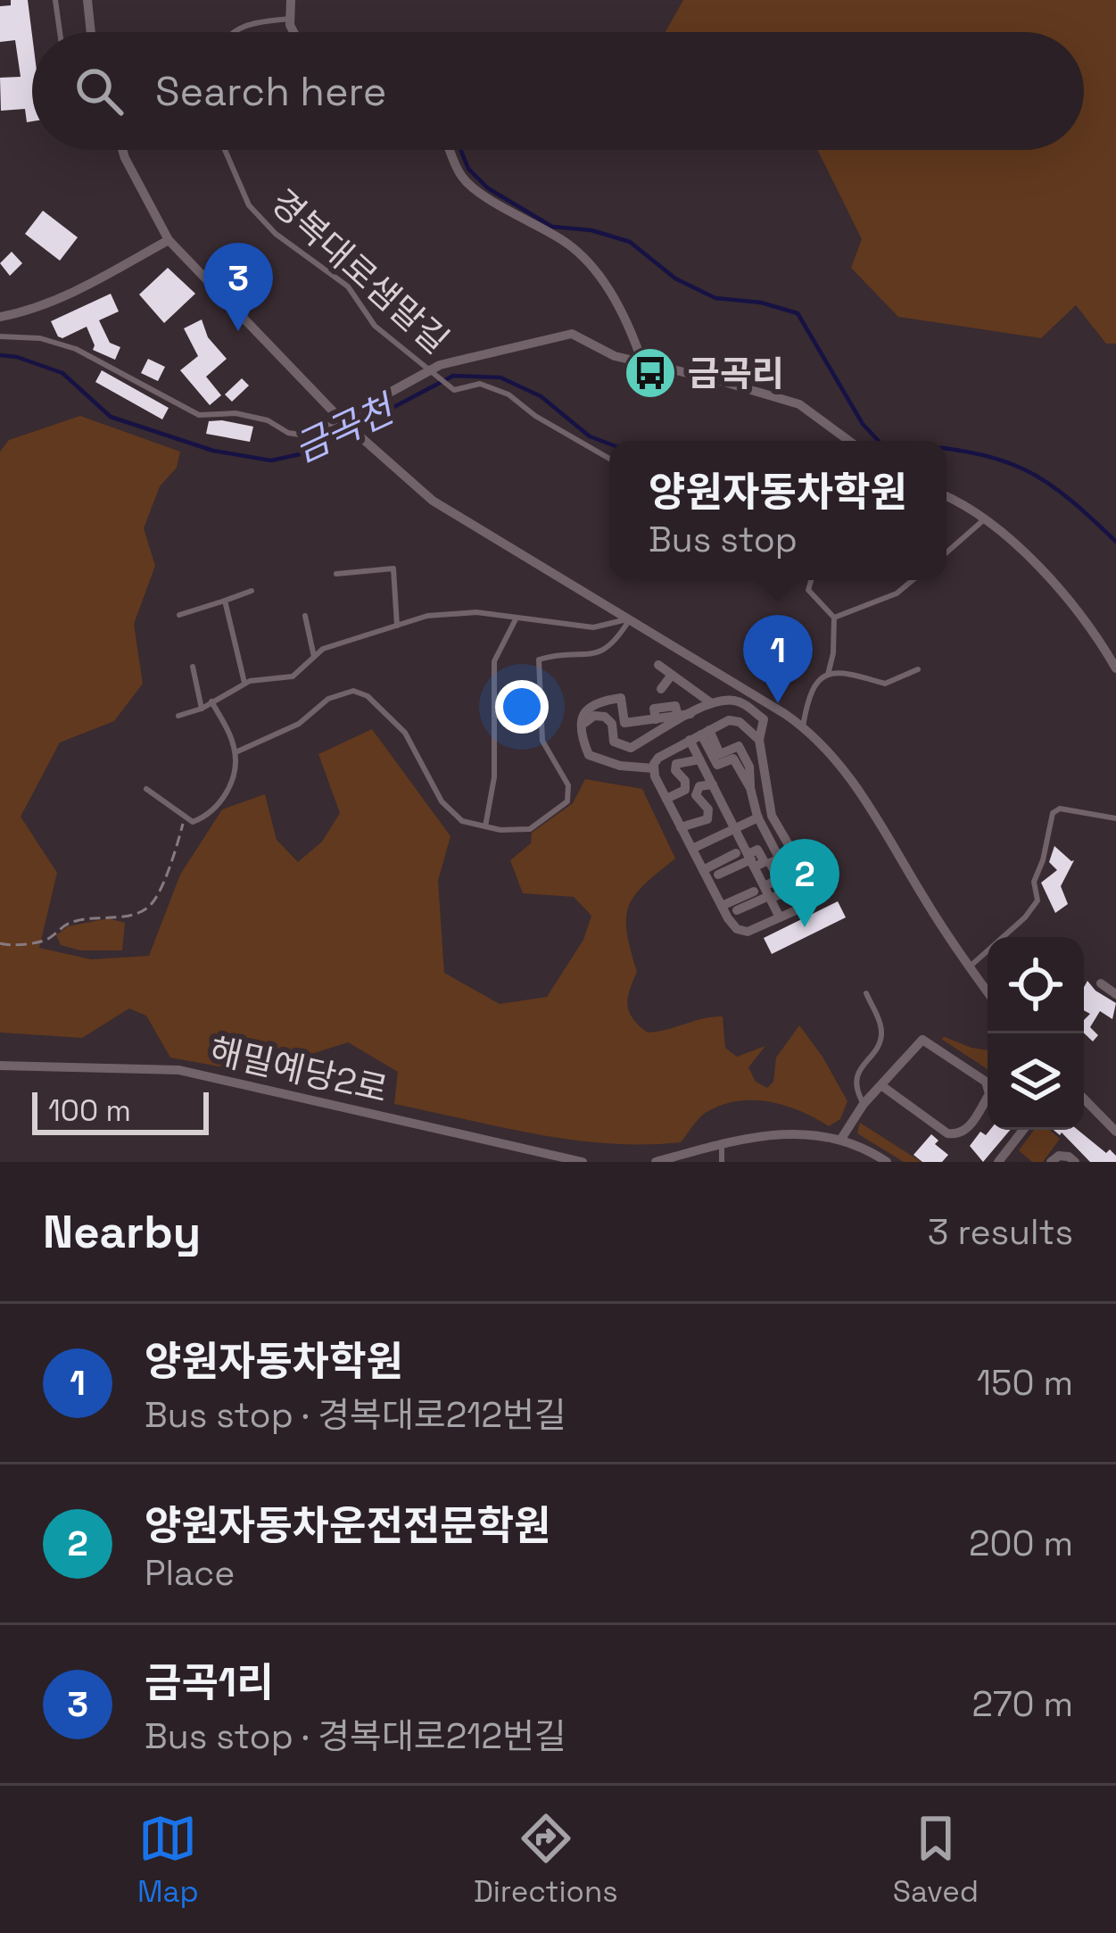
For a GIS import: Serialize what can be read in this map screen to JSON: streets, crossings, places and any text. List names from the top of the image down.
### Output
{
  "streets": {
    "street": ["해밀예당2로"],
    "lane": ["경복대로샘말길"]
  },
  "water": ["금곡천"],
  "places": {
    "bus stop": ["금곡리"]
  },
  "scale_bar": "100 m",
  "page": {
    "search": "Search here",
    "pins": ["3", "1", "2"],
    "popup": ["양원자동차학원", "Bus stop"],
    "scale": "100 m",
    "heading": ["Nearby", "3 results"],
    "list": [
      {
        "mark": "1",
        "name": "양원자동차학원",
        "note": "Bus stop · 경복대로212번길",
        "value": "150 m"
      },
      {
        "mark": "2",
        "name": "양원자동차운전전문학원",
        "note": "Place",
        "value": "200 m"
      },
      {
        "mark": "3",
        "name": "금곡1리",
        "note": "Bus stop · 경복대로212번길",
        "value": "270 m"
      }
    ],
    "nav": ["Map", "Directions", "Saved"]
  }
}
